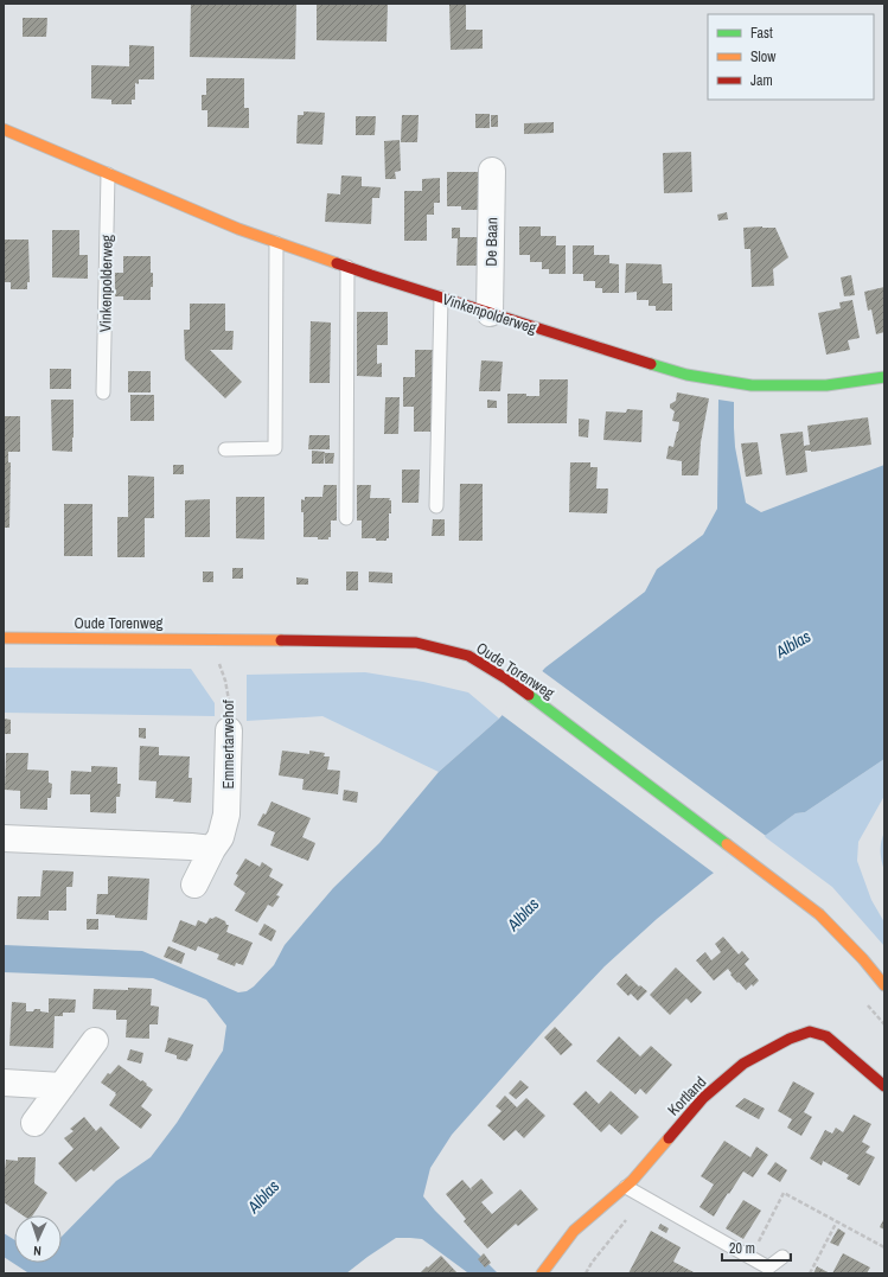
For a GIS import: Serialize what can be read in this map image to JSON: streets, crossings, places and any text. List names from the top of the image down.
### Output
{
  "streets": {
    "street": [
      "De Baan",
      "Vinkenpolderweg",
      "Oude Torenweg",
      "Emmertarwehof",
      "Kortland"
    ]
  },
  "crossings": [
    ["De Baan", "Vinkenpolderweg"],
    ["Oude Torenweg", "Emmertarwehof"]
  ],
  "water": ["Alblas"],
  "legend": ["Fast", "Slow", "Jam"],
  "scale_bar": "20 m",
  "north": "bottom"
}
